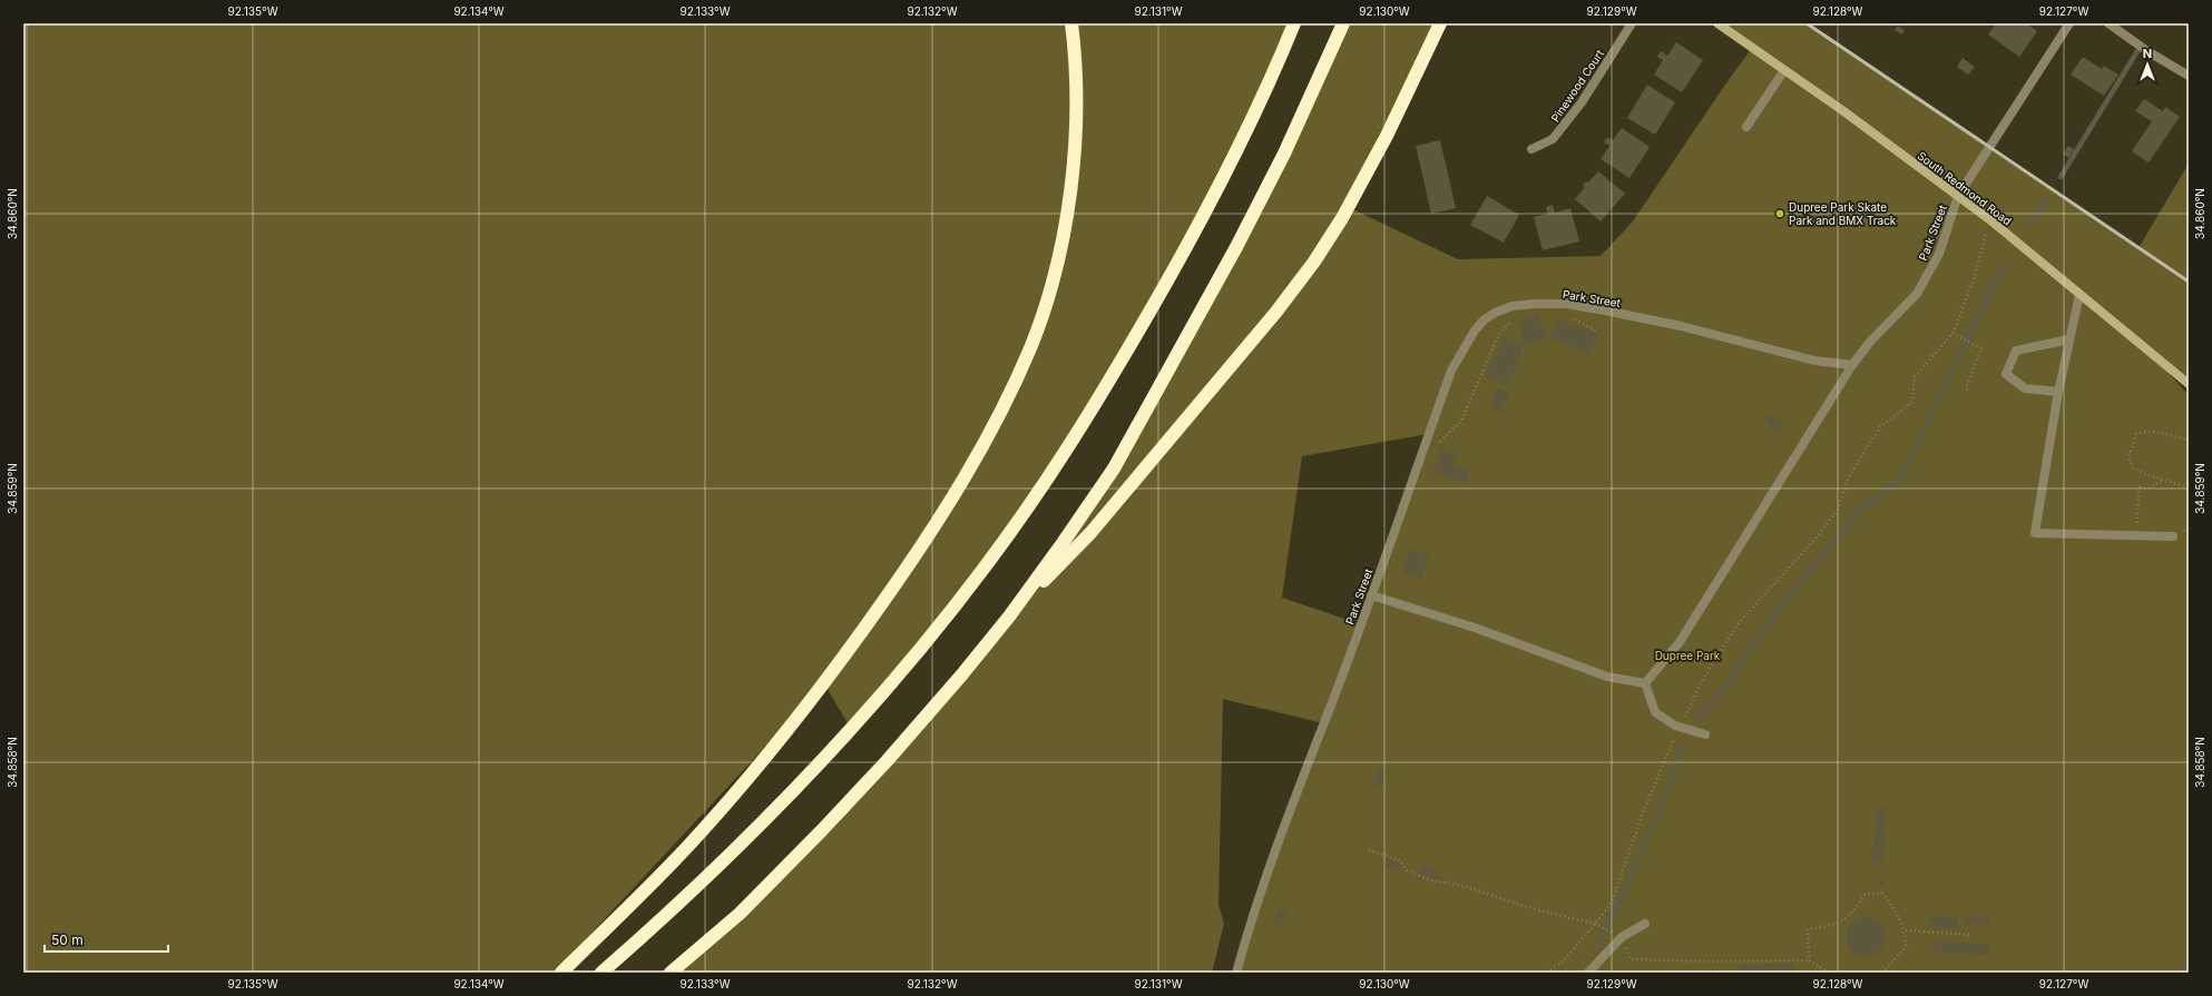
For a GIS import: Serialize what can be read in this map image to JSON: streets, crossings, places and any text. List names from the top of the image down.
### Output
{
  "streets": {
    "street": ["Pinewood Court", "South Redmond Road", "Park Street"]
  },
  "crossings": [
    ["South Redmond Road", "Park Street"]
  ],
  "parks": ["Dupree Park"],
  "places": ["Dupree Park Skate Park and BMX Track"],
  "scale_bar": "50 m",
  "north": "top",
  "coordinates": [
    "92.135°W",
    "92.134°W",
    "92.133°W",
    "92.132°W",
    "92.131°W",
    "92.130°W",
    "92.129°W",
    "92.128°W",
    "92.127°W",
    "34.860°N",
    "34.859°N",
    "34.858°N"
  ]
}
